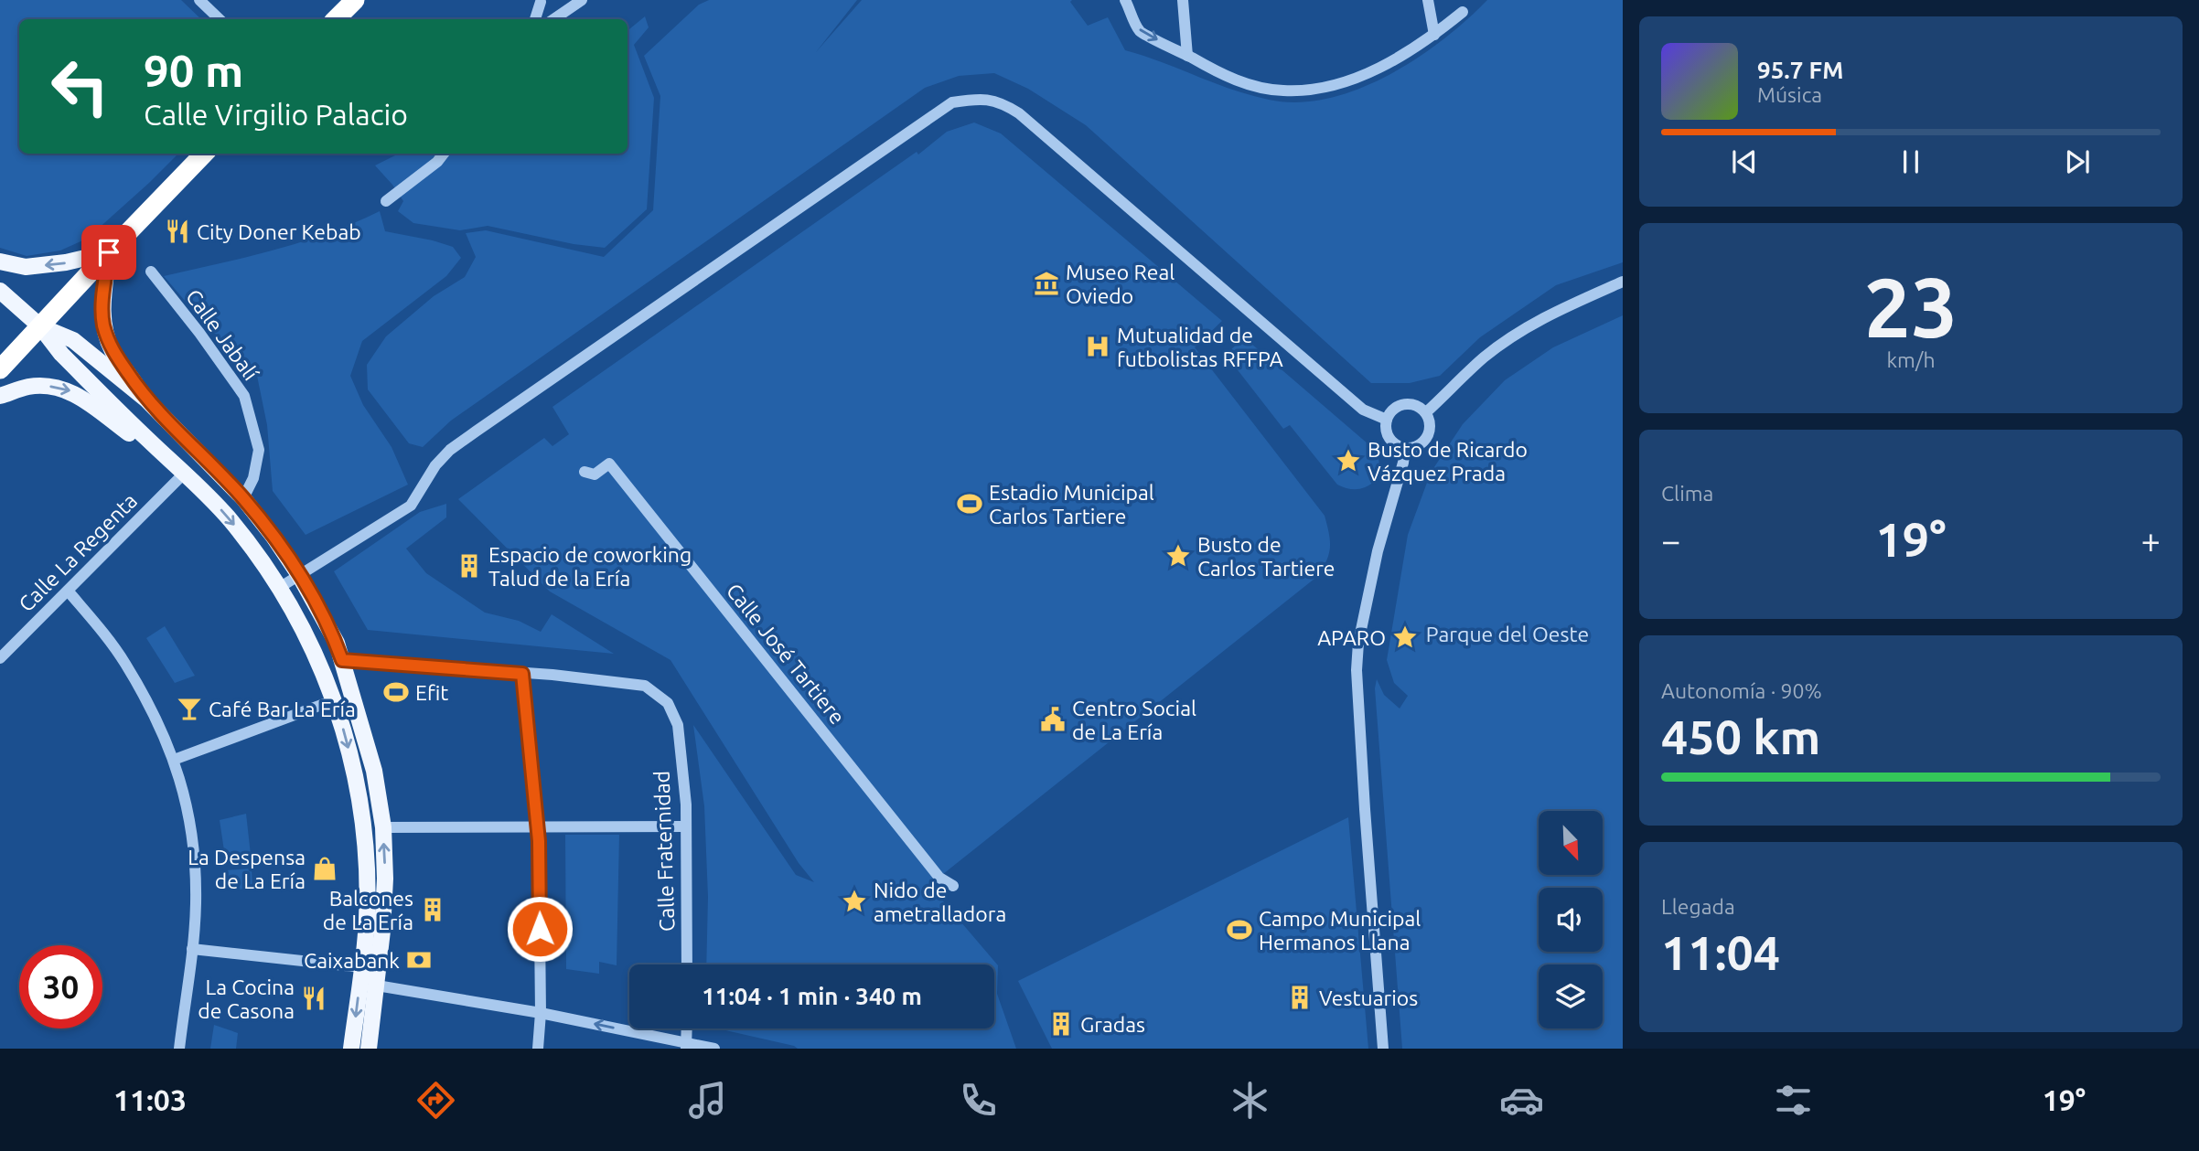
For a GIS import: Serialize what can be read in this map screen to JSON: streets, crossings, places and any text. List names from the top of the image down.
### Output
{
  "streets": {
    "street": [
      "Calle Jabalí",
      "Calle La Regenta",
      "Calle José Tartiere",
      "Calle Fraternidad"
    ]
  },
  "parks": ["Parque del Oeste"],
  "places": {
    "restaurant": ["City Doner Kebab", "La Cocina de Casona"],
    "museum": ["Museo Real Oviedo"],
    "hospital": ["Mutualidad de futbolistas RFFPA"],
    "place": [
      "Busto de Ricardo Vázquez Prada",
      "Busto de Carlos Tartiere",
      "APARO",
      "Nido de ametralladora"
    ],
    "sports": ["Estadio Municipal Carlos Tartiere", "Efit", "Campo Municipal Hermanos Llana"],
    "building": [
      "Espacio de coworking Talud de la Ería",
      "Balcones de La Ería",
      "Vestuarios",
      "Gradas"
    ],
    "bar": ["Café Bar La Ería"],
    "public building": ["Centro Social de La Ería"],
    "shop": ["La Despensa de La Ería"],
    "bank": ["Caixabank"]
  },
  "north": "bottom right",
  "page": {
    "turn": ["90 m", "Calle Virgilio Palacio"],
    "song": ["95.7 FM", "Música"],
    "tile": [
      ["23", "km/h"],
      "Clima",
      ["Autonomía · 90%", "450 km"],
      ["Llegada", "11:04"]
    ],
    "heat": ["−", "19°", "+"],
    "limit": "30",
    "trip": "11:04 · 1 min · 340 m",
    "tabs": ["11:03", "19°"]
  }
}
